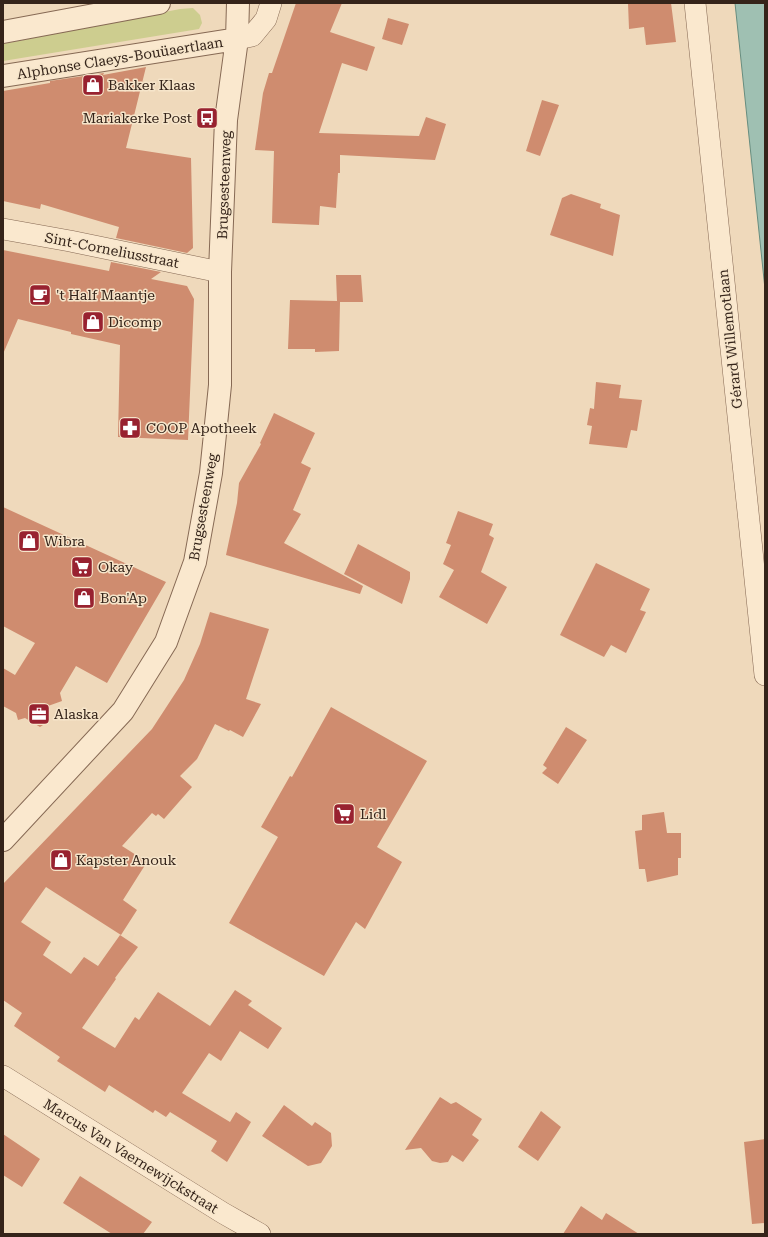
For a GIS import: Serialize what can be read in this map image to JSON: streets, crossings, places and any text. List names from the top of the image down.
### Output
{
  "streets": {
    "street": [
      "Alphonse Claeys-Bouüaertlaan",
      "Brugsesteenweg",
      "Sint-Corneliusstraat",
      "Gérard Willemotlaan",
      "Marcus Van Vaernewijckstraat"
    ]
  },
  "crossings": [
    ["Alphonse Claeys-Bouüaertlaan", "Brugsesteenweg"],
    ["Brugsesteenweg", "Sint-Corneliusstraat"]
  ],
  "places": {
    "shop": [
      "Bakker Klaas",
      "Dicomp",
      "Wibra",
      "Bon'Ap",
      "Kapster Anouk"
    ],
    "bus stop": ["Mariakerke Post"],
    "cafe": ["'t Half Maantje"],
    "pharmacy": ["COOP Apotheek"],
    "supermarket": ["Okay", "Lidl"],
    "office": ["Alaska"]
  }
}
